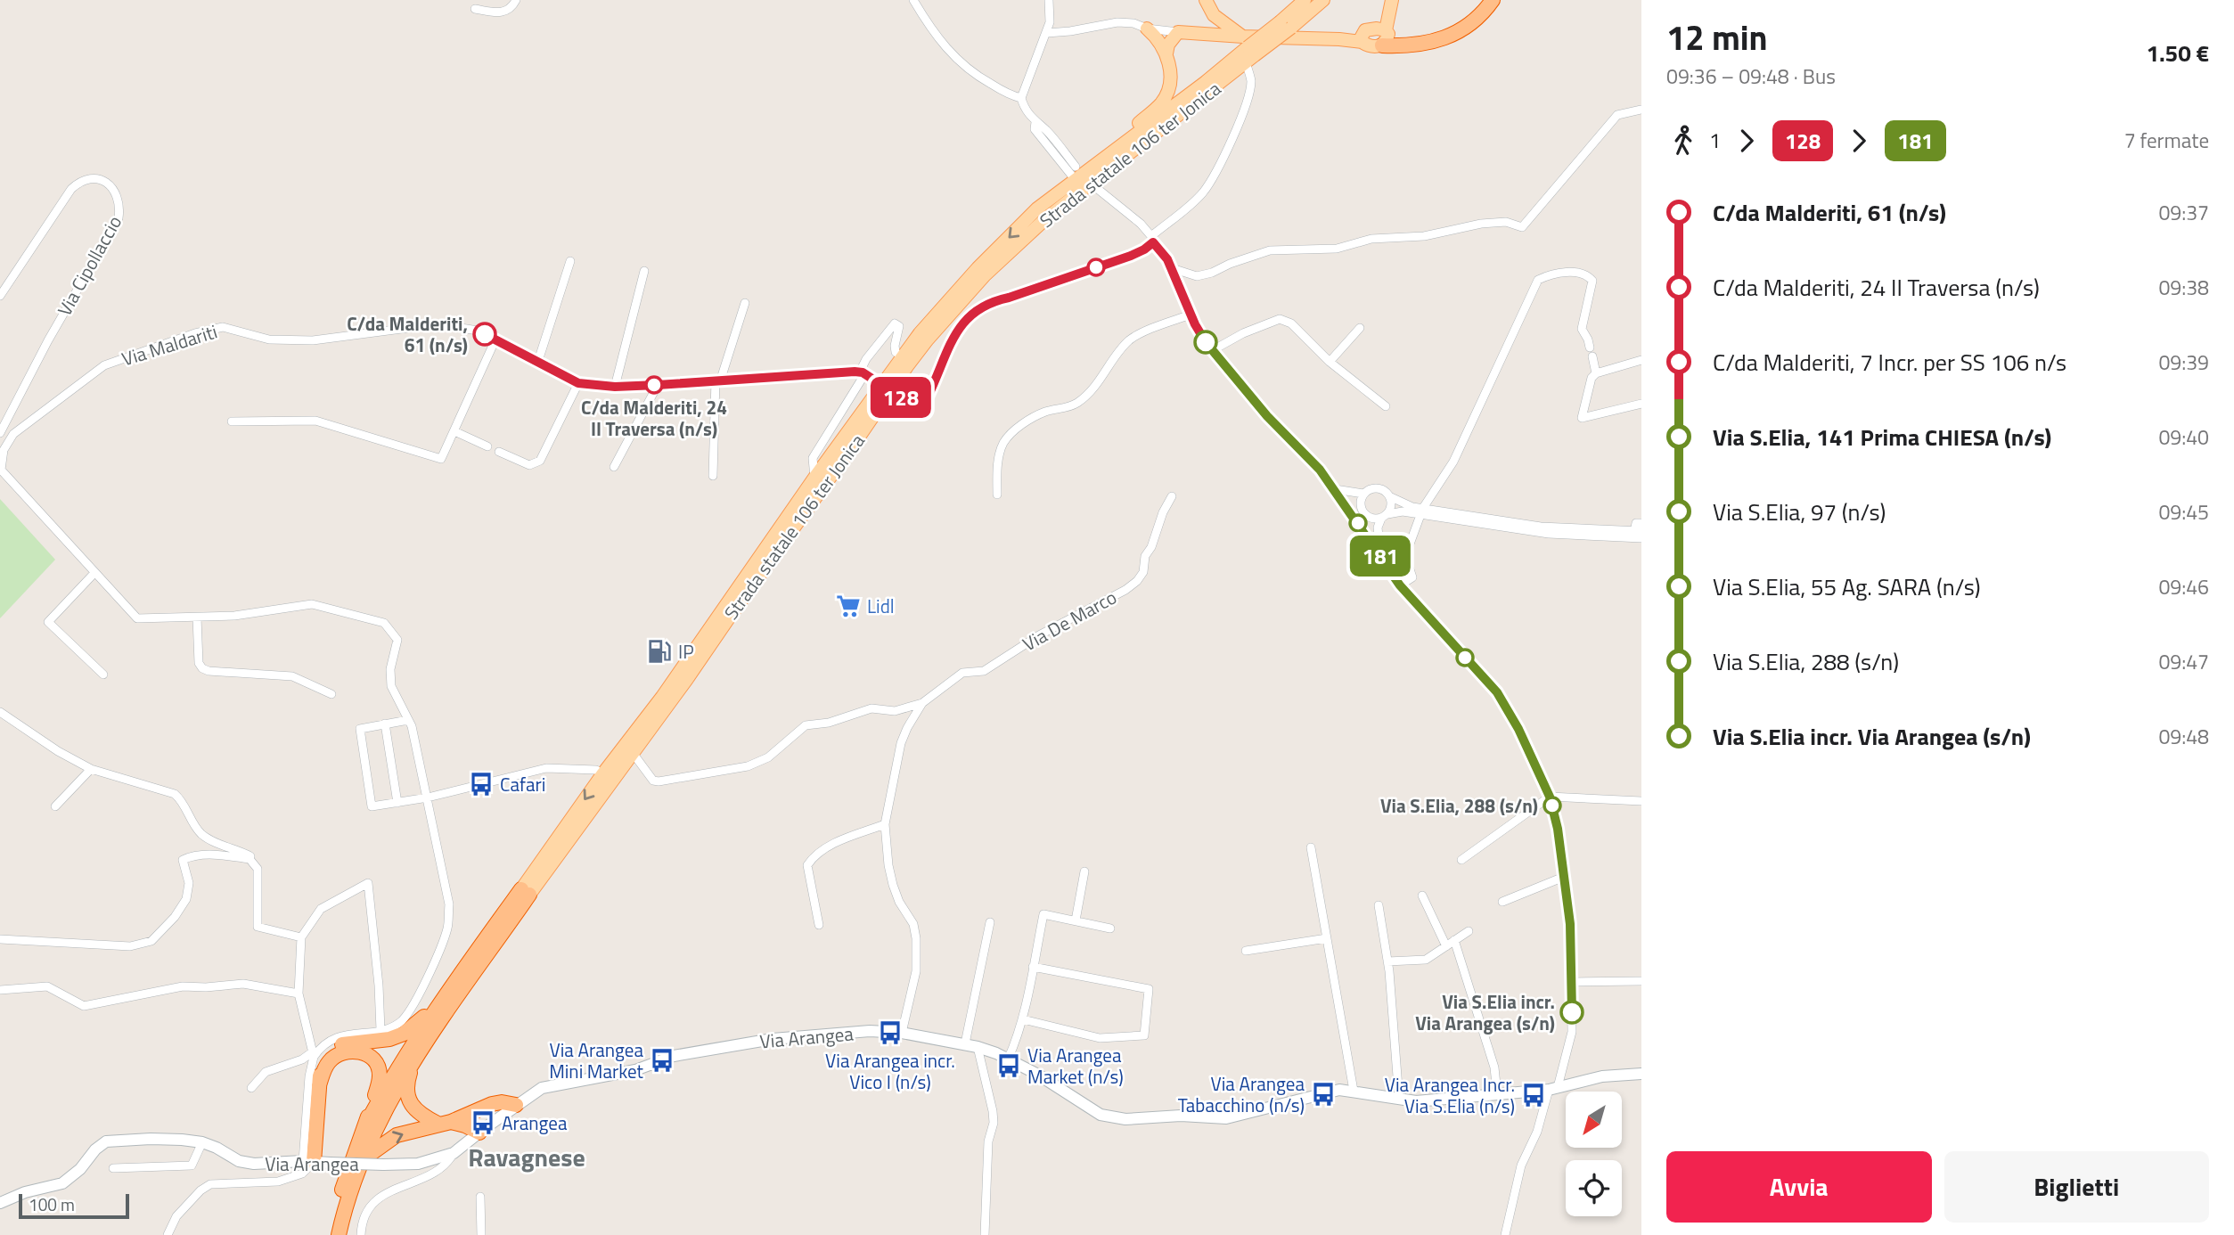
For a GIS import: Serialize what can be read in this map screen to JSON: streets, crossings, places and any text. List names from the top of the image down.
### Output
{
  "streets": {
    "main road": ["Strada statale 106 ter Jonica"],
    "street": [
      "Via Cipollaccio",
      "Via Maldariti",
      "Via De Marco",
      "Via Arangea"
    ]
  },
  "districts": ["Ravagnese"],
  "places": {
    "other": [
      "C/da Malderiti, 61 (n/s)",
      "C/da Malderiti, 24 II Traversa (n/s)",
      "Via S.Elia, 288 (s/n)",
      "Via S.Elia incr. Via Arangea (s/n)"
    ],
    "supermarket": ["Lidl"],
    "fuel station": ["IP"],
    "bus stop": [
      "Cafari",
      "Via Arangea incr. Vico I (n/s)",
      "Via Arangea Mini Market",
      "Via Arangea Market (n/s)",
      "Via Arangea Tabacchino (n/s)",
      "Via Arangea Incr. Via S.Elia (n/s)",
      "Arangea"
    ]
  },
  "lines": ["bus line 128", "bus line 181"],
  "scale_bar": "100 m",
  "north": "bottom left",
  "page": {
    "on_map": ["128", "181"],
    "heading": ["12 min", "09:36 – 09:48 · Bus", "1.50 €"],
    "legs": [
      "1",
      "128",
      "181",
      "7 fermate"
    ],
    "list": [
      {
        "name": "C/da Malderiti, 61 (n/s)",
        "value": "09:37"
      },
      {
        "name": "C/da Malderiti, 24 II Traversa (n/s)",
        "value": "09:38"
      },
      {
        "name": "C/da Malderiti, 7 Incr. per SS 106 n/s",
        "value": "09:39"
      },
      {
        "name": "Via S.Elia, 141 Prima CHIESA (n/s)",
        "value": "09:40"
      },
      {
        "name": "Via S.Elia, 97 (n/s)",
        "value": "09:45"
      },
      {
        "name": "Via S.Elia, 55 Ag. SARA (n/s)",
        "value": "09:46"
      },
      {
        "name": "Via S.Elia, 288 (s/n)",
        "value": "09:47"
      },
      {
        "name": "Via S.Elia incr. Via Arangea (s/n)",
        "value": "09:48"
      }
    ],
    "buttons": ["Avvia", "Biglietti"],
    "scale": "100 m"
  }
}
